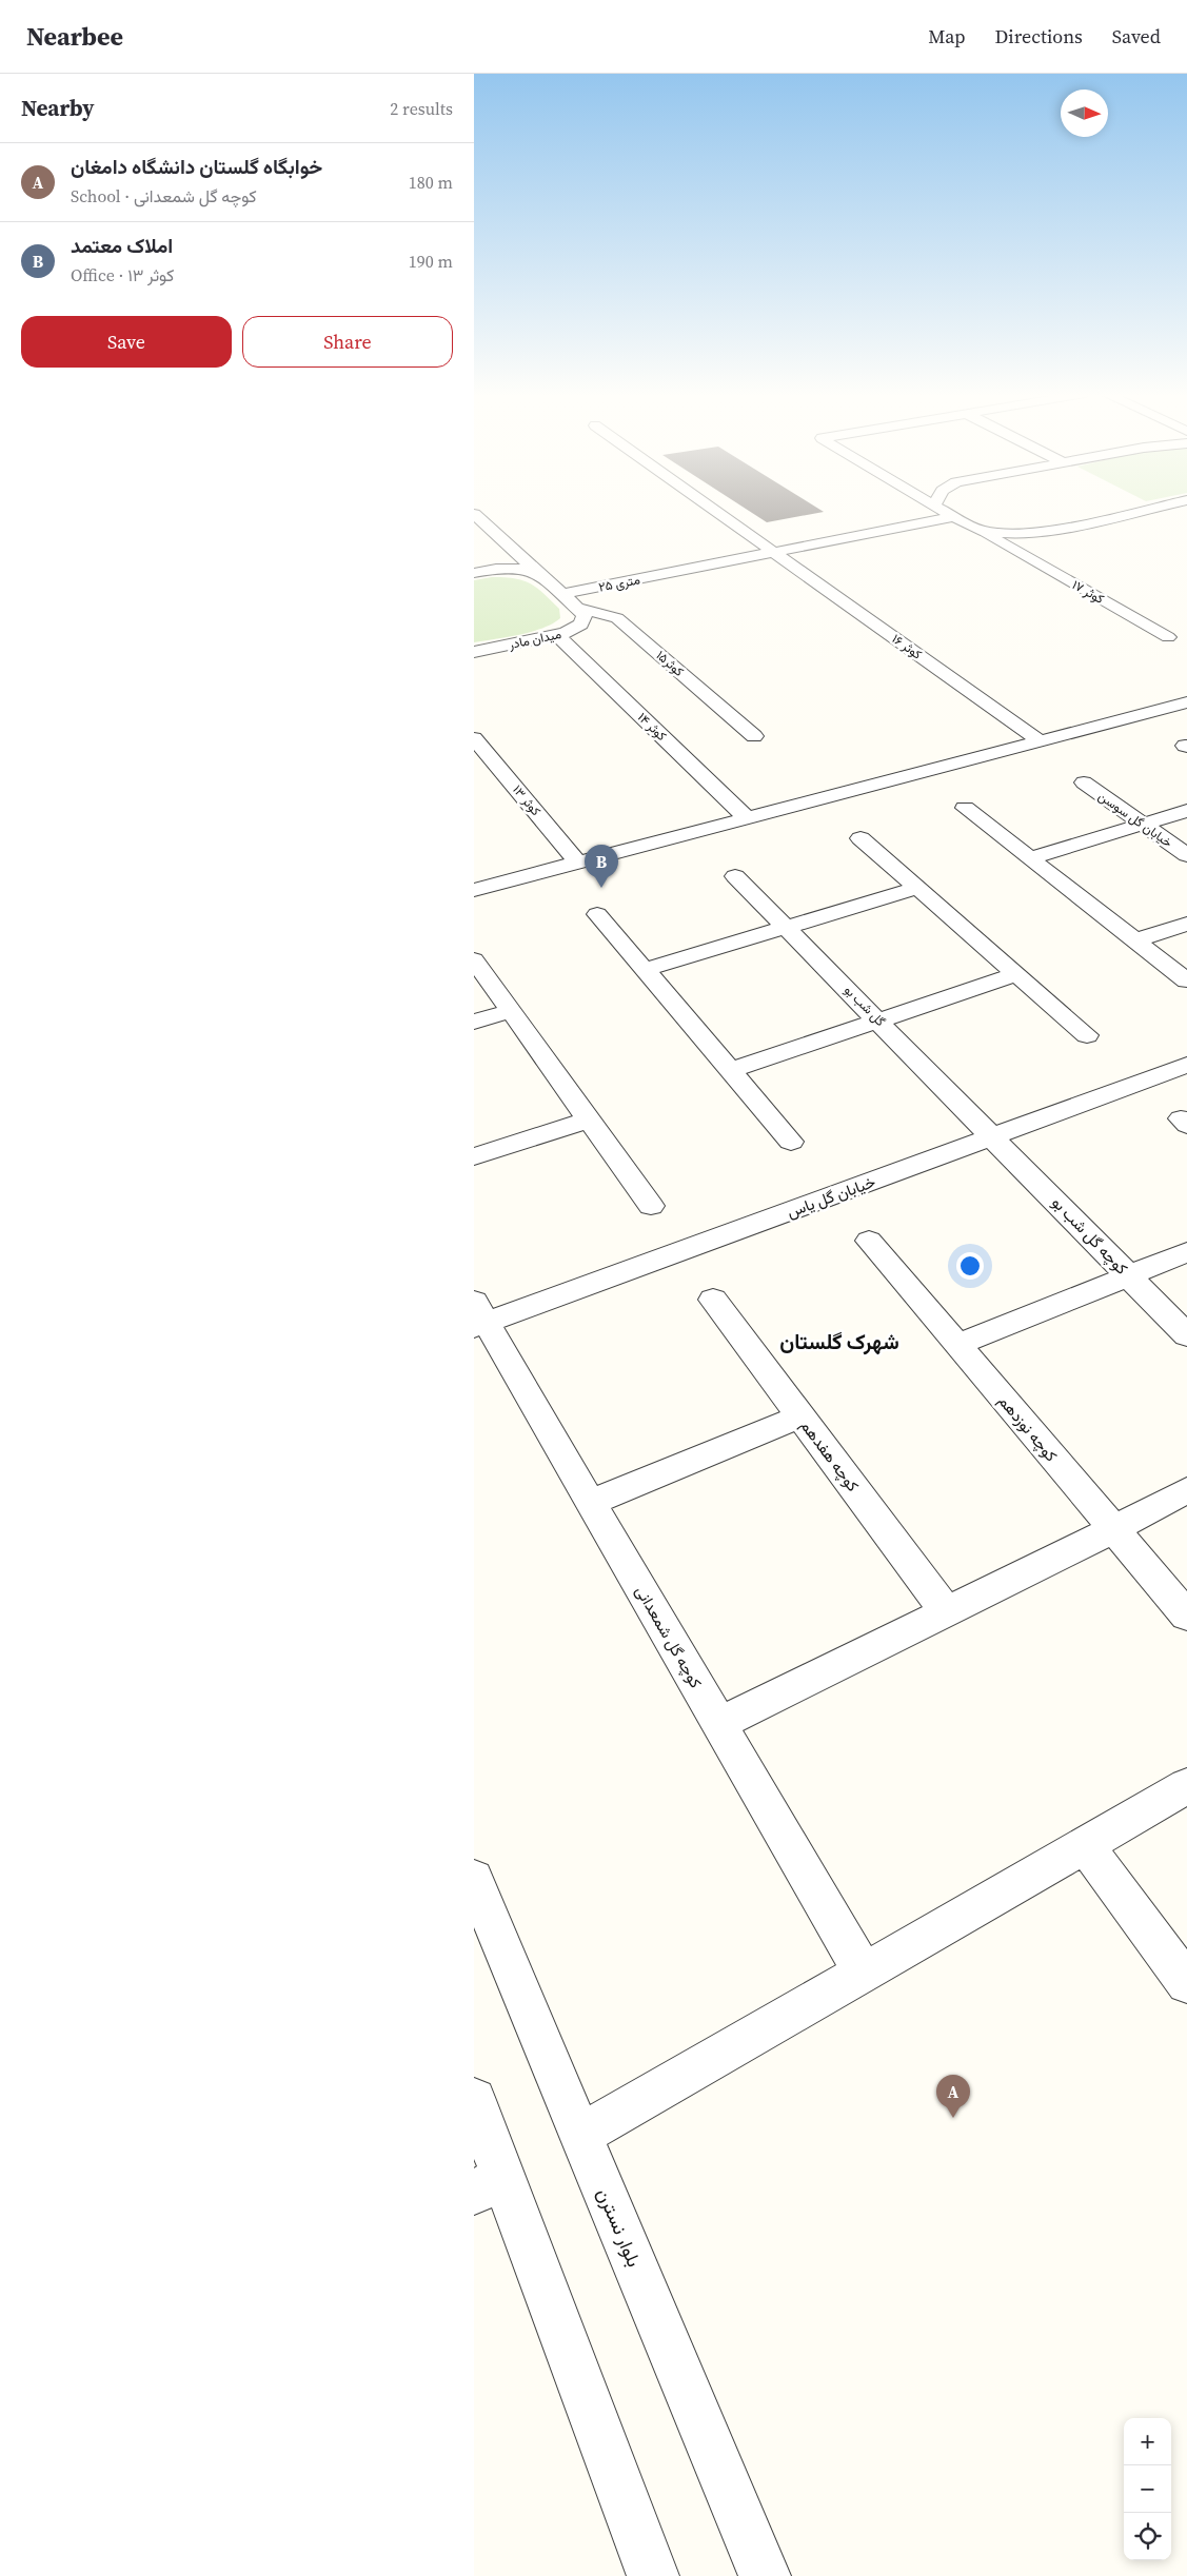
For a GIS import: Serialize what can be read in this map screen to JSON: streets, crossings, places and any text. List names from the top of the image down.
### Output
{
  "streets": {
    "street": [
      "۲۵ متری",
      "کوثر ۱۷",
      "میدان مادر",
      "کوثر ۱۶",
      "کوثر۱۵",
      "کوثر ۱۴",
      "کوثر ۱۳",
      "خیابان گل سوسن",
      "گل شب بو",
      "خیابان گل یاس",
      "کوچه گل شب بو",
      "کوچه نوزدهم",
      "کوچه هفدهم",
      "کوچه گل شمعدانی",
      "بلوار نسترن"
    ]
  },
  "crossings": [
    ["۲۵ متری", "کوثر ۱۷"],
    ["۲۵ متری", "کوثر ۱۶"],
    ["میدان مادر", "کوثر۱۵"],
    ["میدان مادر", "کوثر ۱۴"],
    ["گل شب بو", "خیابان گل یاس"],
    ["گل شب بو", "کوچه گل شب بو"],
    ["خیابان گل یاس", "کوچه گل شب بو"],
    ["خیابان گل یاس", "کوچه گل شمعدانی"]
  ],
  "districts": ["شهرک گلستان"],
  "north": "right",
  "page": {
    "header": "Nearbee",
    "nav": ["Map", "Directions", "Saved"],
    "heading": ["Nearby", "2 results"],
    "list": [
      {
        "mark": "A",
        "name": "خوابگاه گلستان دانشگاه دامغان",
        "note": "School · کوچه گل شمعدانی",
        "value": "180 m"
      },
      {
        "mark": "B",
        "name": "املاک معتمد",
        "note": "Office · کوثر ۱۳",
        "value": "190 m"
      }
    ],
    "buttons": ["Save", "Share"],
    "pins": ["B", "A"],
    "map_buttons": ["+", "−"]
  }
}
